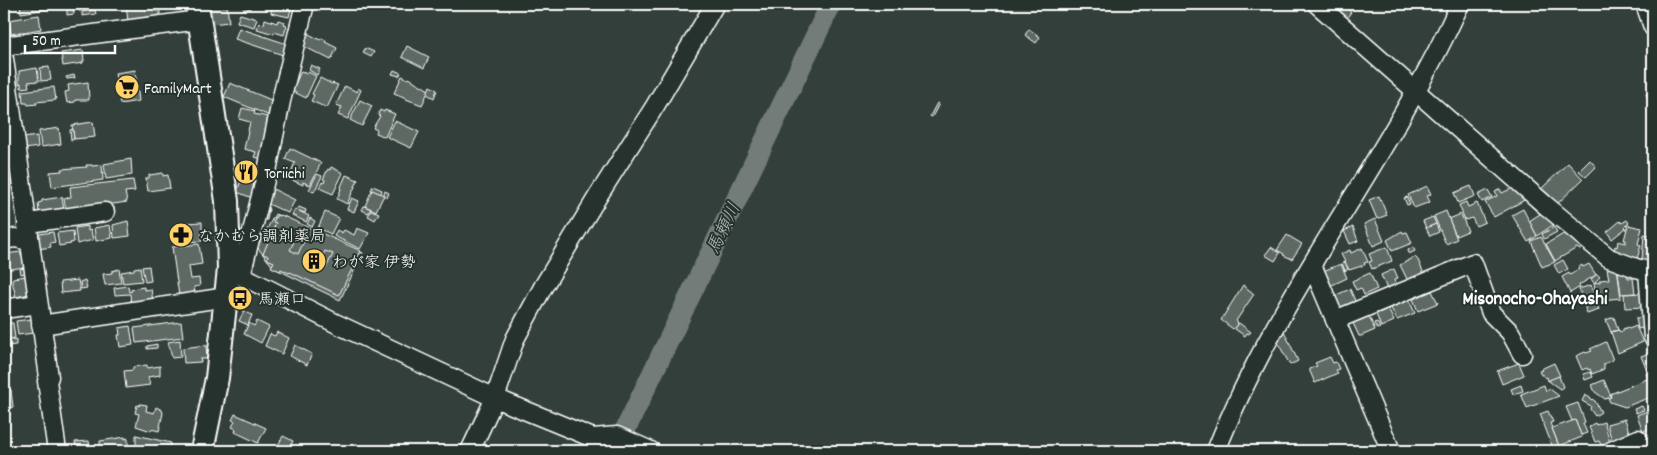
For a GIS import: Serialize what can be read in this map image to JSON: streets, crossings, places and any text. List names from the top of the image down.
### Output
{
  "districts": ["Misonocho-Ohayashi"],
  "water": ["馬頼川"],
  "places": {
    "supermarket": ["FamilyMart"],
    "restaurant": ["Toriichi"],
    "pharmacy": ["なかむら調剤薬局"],
    "building": ["わが家 伊勢"],
    "bus stop": ["馬瀬口"]
  },
  "scale_bar": "50 m"
}
